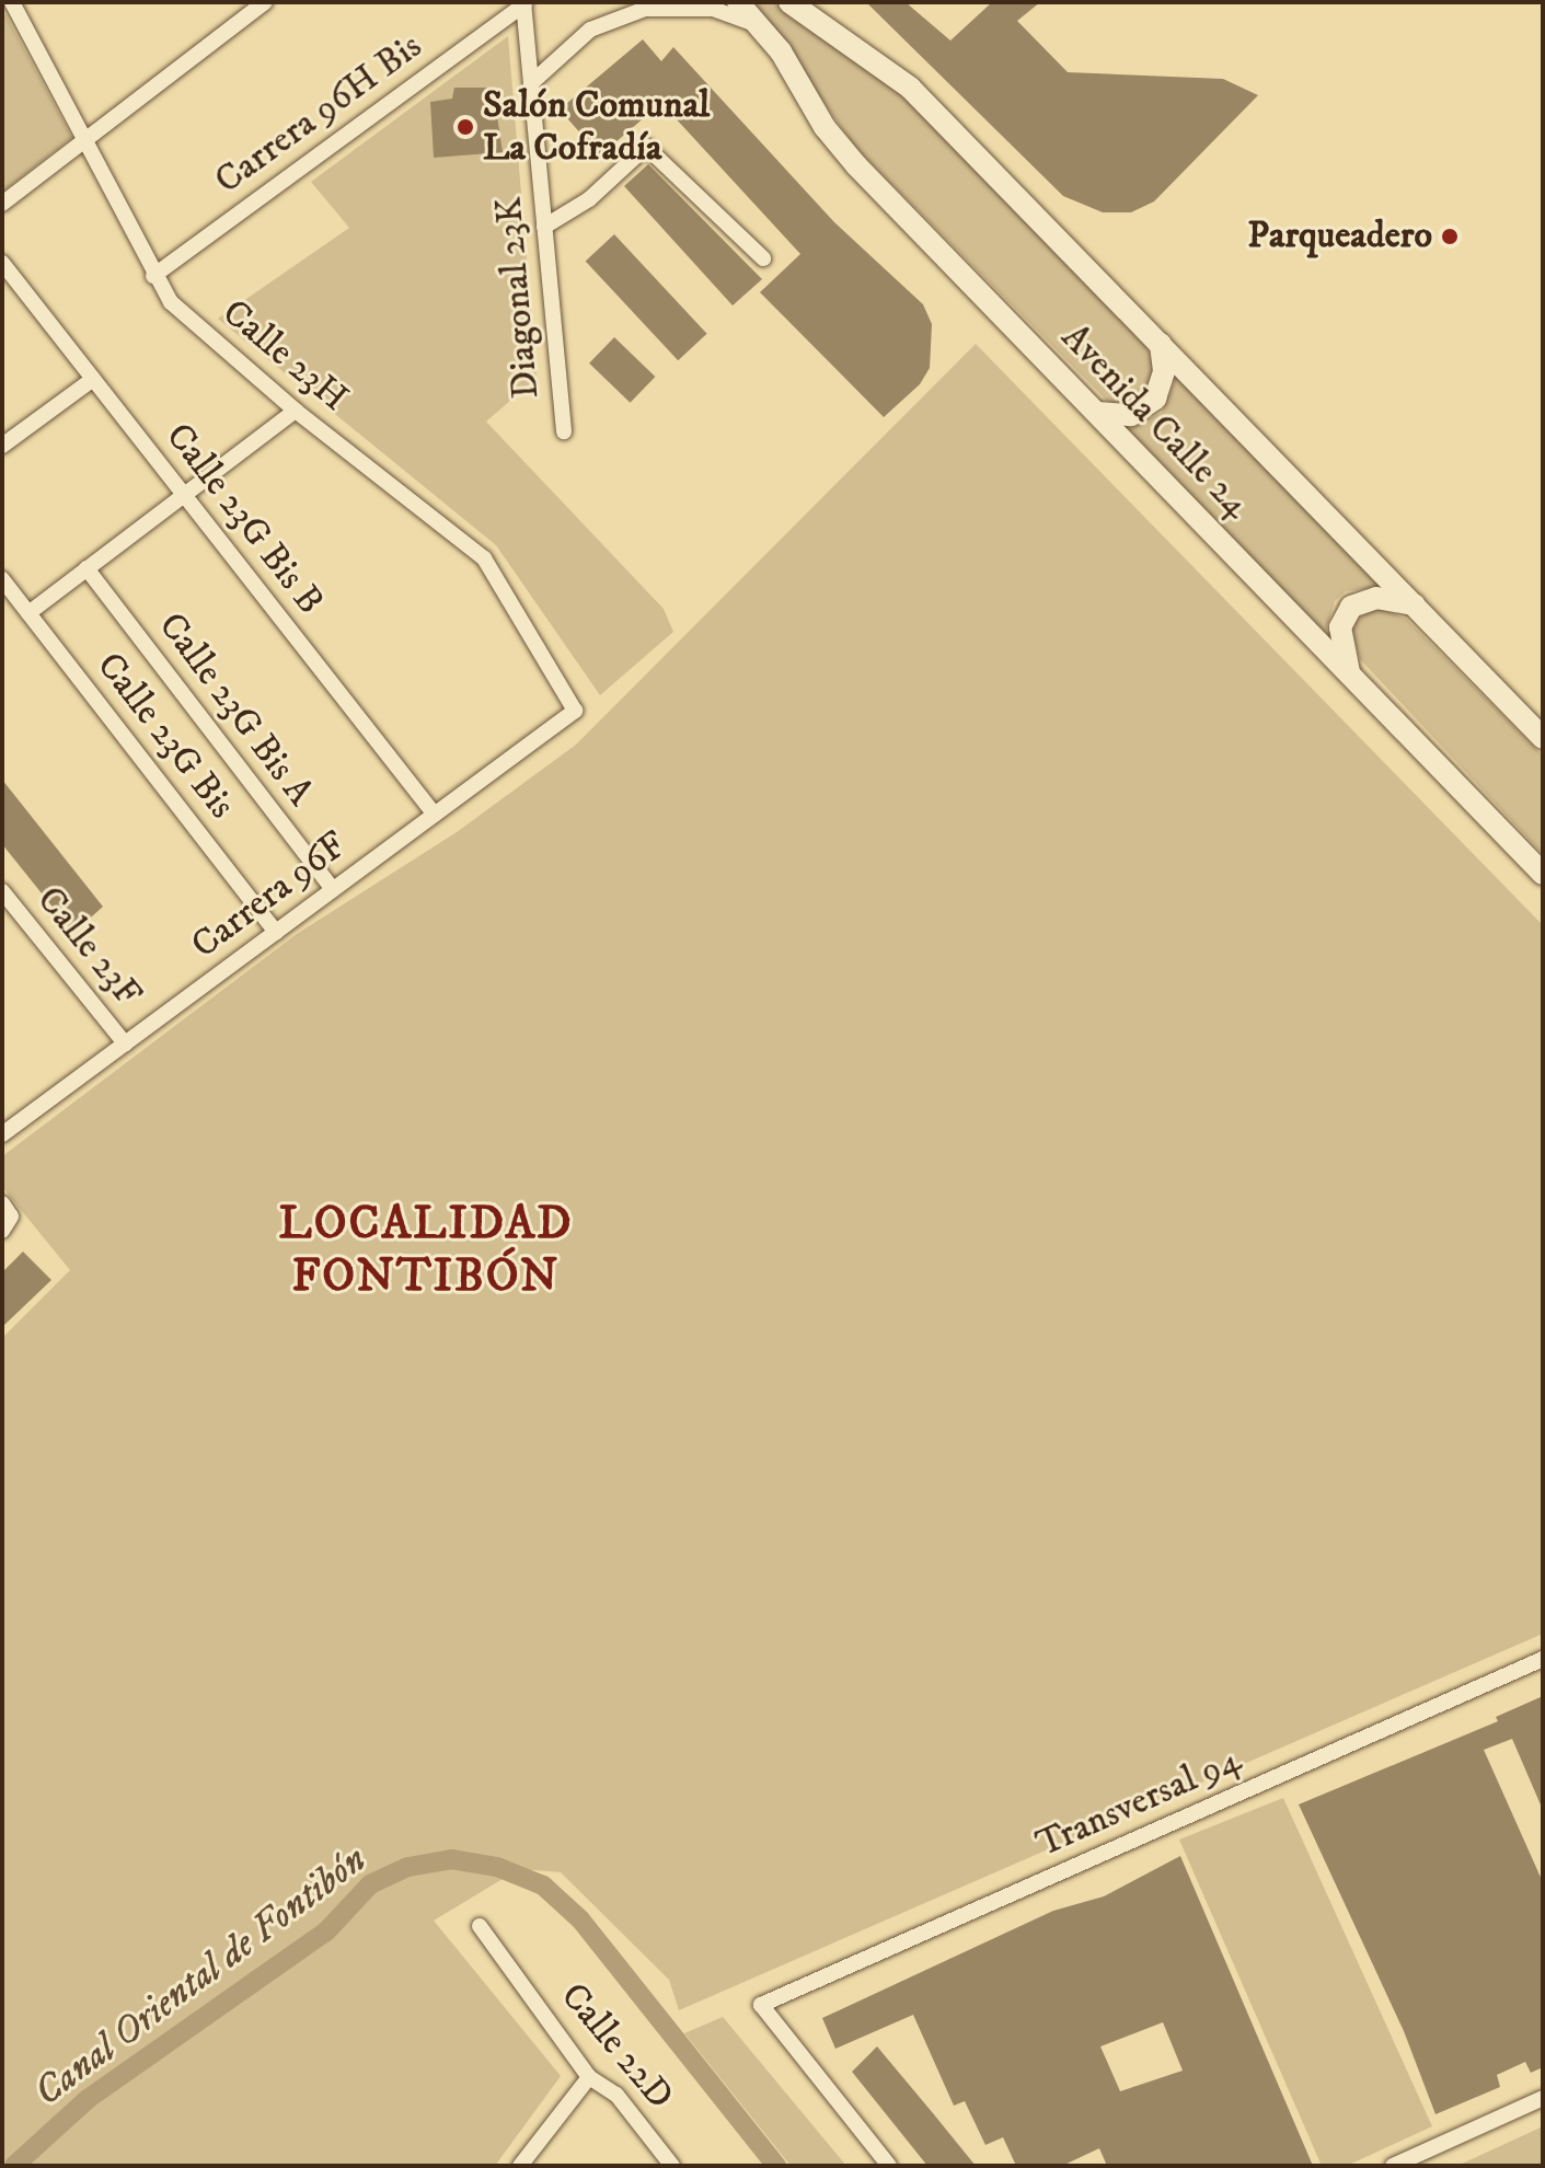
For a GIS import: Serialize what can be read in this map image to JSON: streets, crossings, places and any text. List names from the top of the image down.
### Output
{
  "streets": {
    "main road": ["Avenida Calle 24"],
    "street": [
      "Carrera 96H Bis",
      "Diagonal 23K",
      "Calle 23H",
      "Calle 23G Bis B",
      "Calle 23G Bis A",
      "Calle 23G Bis",
      "Carrera 96F",
      "Calle 23F",
      "Transversal 94",
      "Calle 22D"
    ]
  },
  "crossings": [
    ["Carrera 96H Bis", "Diagonal 23K"],
    ["Carrera 96H Bis", "Calle 23H"],
    ["Calle 23H", "Carrera 96F"],
    ["Calle 23G Bis B", "Carrera 96F"],
    ["Calle 23G Bis A", "Carrera 96F"],
    ["Calle 23G Bis", "Carrera 96F"],
    ["Carrera 96F", "Calle 23F"]
  ],
  "districts": ["LOCALIDAD FONTIBÓN"],
  "water": ["Canal Oriental de Fontibón"],
  "places": ["Salón Comunal La Cofradía", "Parqueadero"]
}
